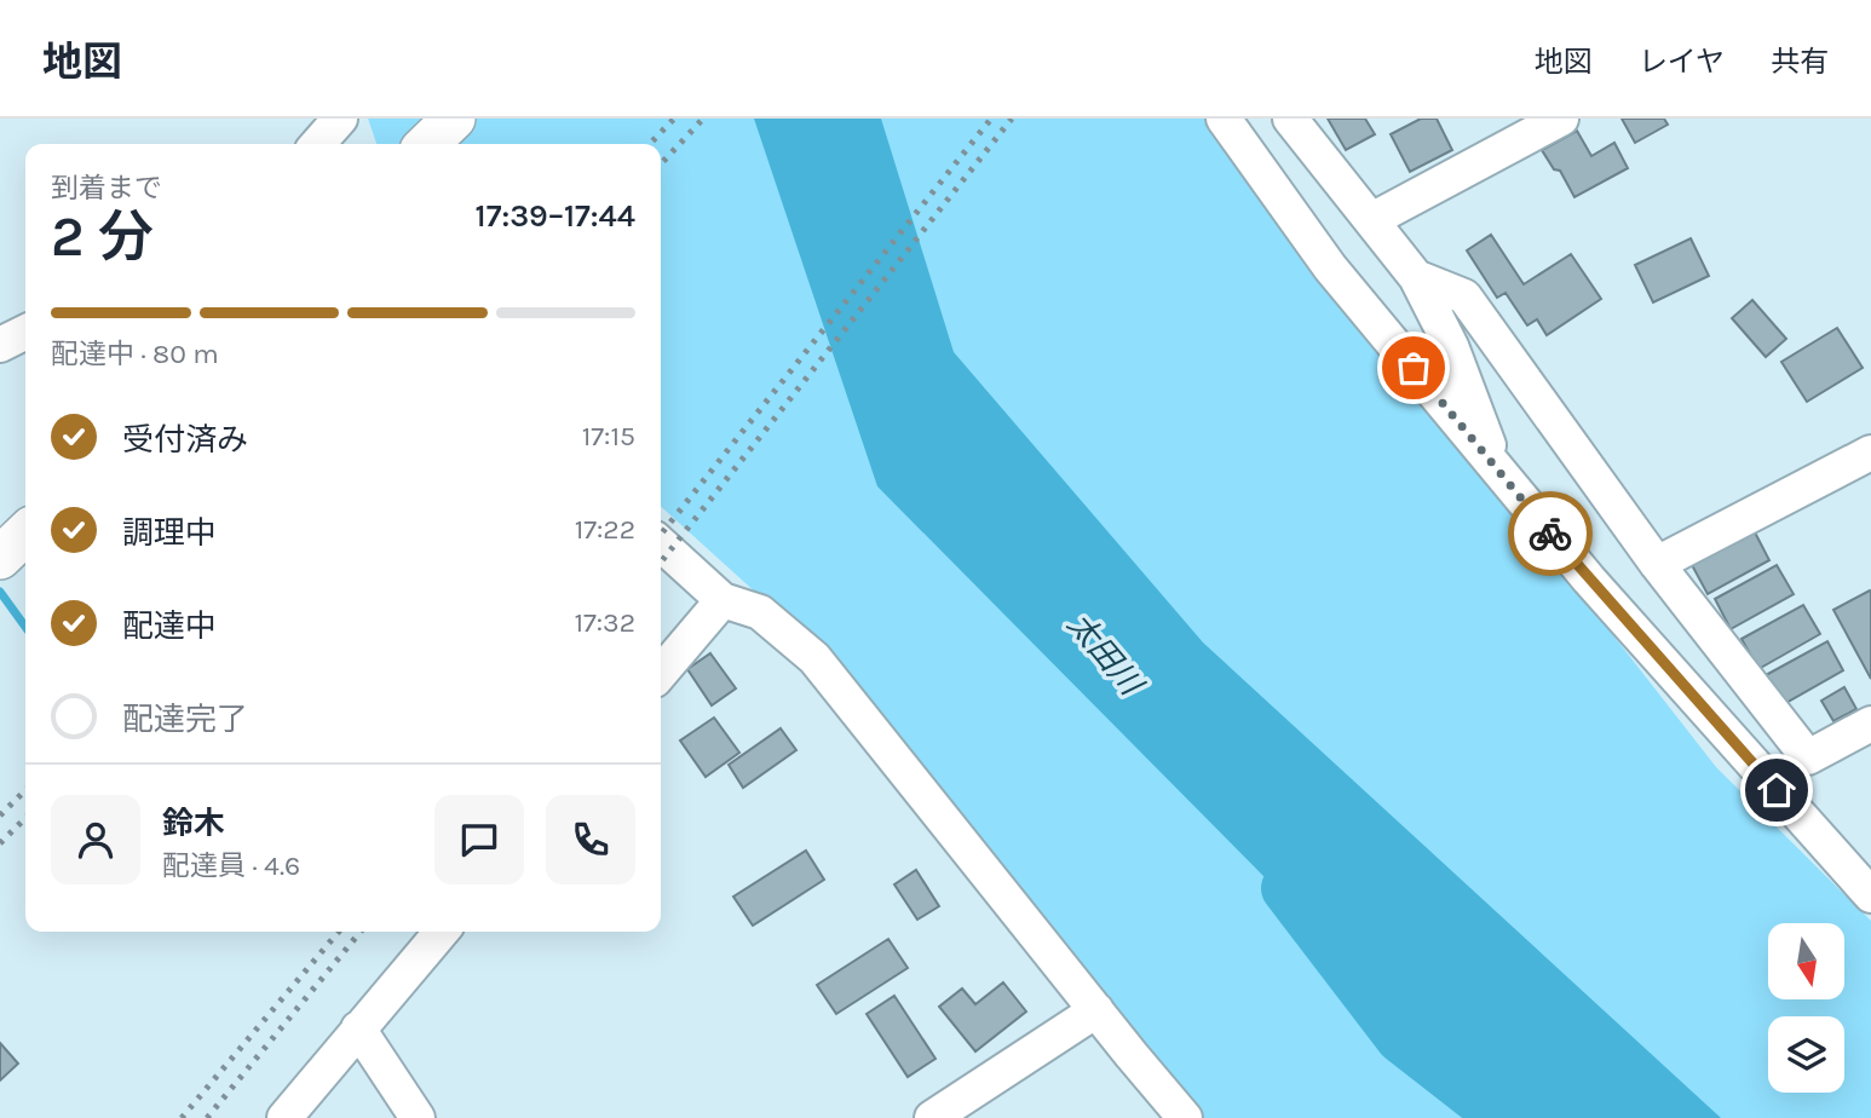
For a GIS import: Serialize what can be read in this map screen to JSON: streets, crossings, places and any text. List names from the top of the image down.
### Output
{
  "water": ["太田川"],
  "north": "bottom",
  "page": {
    "header": "地図",
    "nav": ["地図", "レイヤ", "共有"],
    "heading": ["2 分", "到着まで", "17:39–17:44"],
    "panel": ["鈴木", "配達員 · 4.6"],
    "bar": "配達中 · 80 m",
    "list": [
      ["受付済み", "17:15"],
      ["調理中", "17:22"],
      ["配達中", "17:32"],
      "配達完了"
    ]
  }
}
